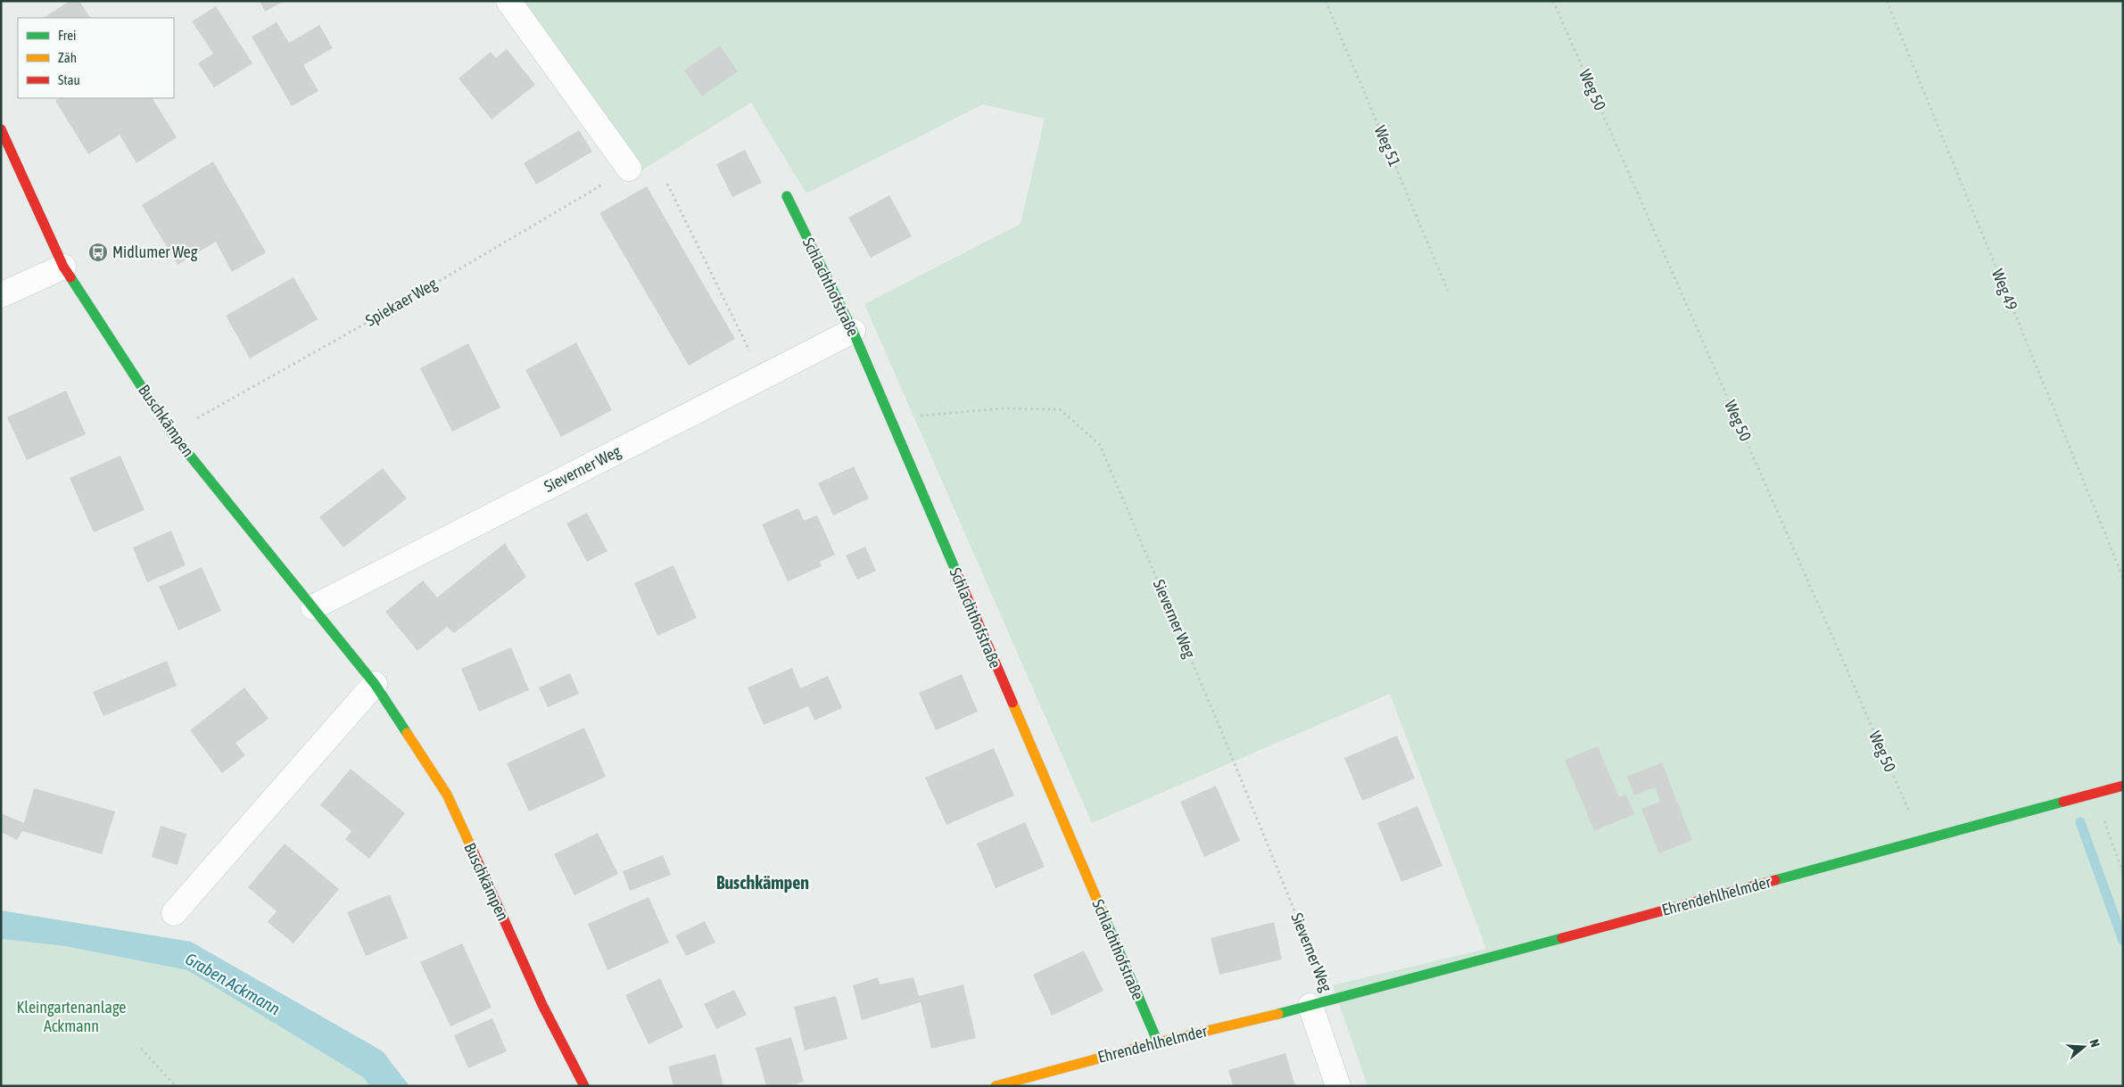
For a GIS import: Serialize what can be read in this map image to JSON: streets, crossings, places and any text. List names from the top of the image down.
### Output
{
  "streets": {
    "street": [
      "Schlachthofstraße",
      "Buschkämpen",
      "Sieverner Weg",
      "Ehrendehlhelmder"
    ],
    "path": [
      "Weg 50",
      "Weg 51",
      "Weg 49",
      "Spiekaer Weg"
    ]
  },
  "crossings": [
    ["Weg 50", "Ehrendehlhelmder"],
    ["Schlachthofstraße", "Sieverner Weg"],
    ["Schlachthofstraße", "Ehrendehlhelmder"],
    ["Spiekaer Weg", "Buschkämpen"],
    ["Buschkämpen", "Sieverner Weg"],
    ["Sieverner Weg", "Ehrendehlhelmder"]
  ],
  "districts": ["Buschkämpen"],
  "water": ["Graben Ackmann"],
  "parks": ["Kleingartenanlage Ackmann"],
  "places": {
    "bus stop": ["Midlumer Weg"]
  },
  "legend": ["Frei", "Zäh", "Stau"],
  "north": "right"
}
